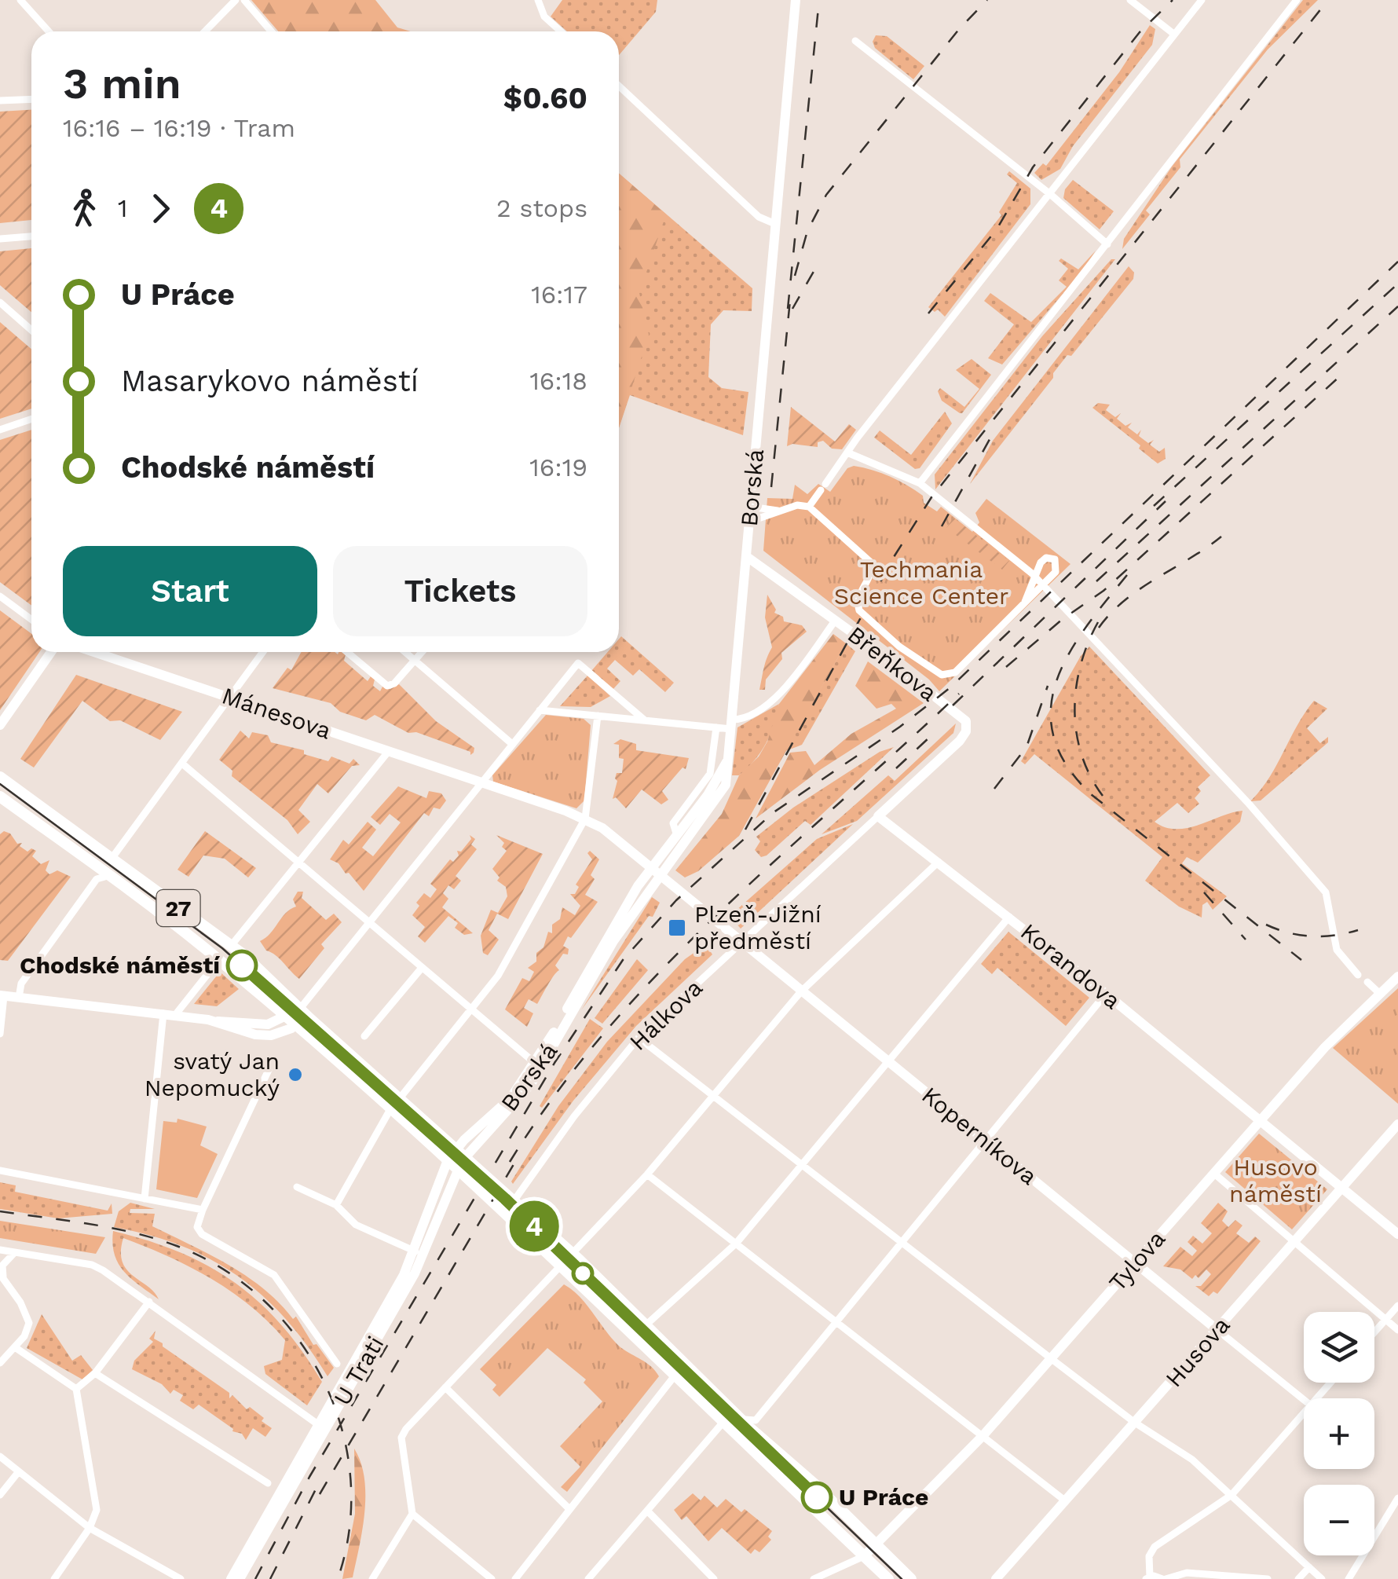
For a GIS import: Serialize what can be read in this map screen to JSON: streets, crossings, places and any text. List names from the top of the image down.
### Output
{
  "streets": {
    "main road": ["27"],
    "street": [
      "Borská",
      "Břeňkova",
      "Mánesova",
      "Korandova",
      "Hálkova",
      "Koperníkova",
      "Tylova",
      "Husova",
      "U Trati"
    ]
  },
  "crossings": [
    ["Borská", "Břeňkova"],
    ["Borská", "Mánesova"],
    ["Borská", "27"],
    ["Borská", "Koperníkova"],
    ["Borská", "U Trati"],
    ["Břeňkova", "Hálkova"],
    ["Mánesova", "Koperníkova"],
    ["27", "Hálkova"],
    ["27", "Tylova"],
    ["27", "U Trati"],
    ["Korandova", "Hálkova"],
    ["Korandova", "Tylova"],
    ["Hálkova", "Koperníkova"],
    ["Koperníkova", "Tylova"],
    ["Koperníkova", "Husova"]
  ],
  "parks": ["Techmania Science Center", "Husovo náměstí"],
  "places": {
    "transit": ["Plzeň-Jižní předměstí"],
    "other": ["Chodské náměstí", "svatý Jan Nepomucký", "U Práce"]
  },
  "lines": ["tram line 4"],
  "page": {
    "on_map": "4",
    "heading": ["3 min", "16:16 – 16:19 · Tram", "$0.60"],
    "legs": ["1", "4", "2 stops"],
    "list": [
      {
        "name": "U Práce",
        "value": "16:17"
      },
      {
        "name": "Masarykovo náměstí",
        "value": "16:18"
      },
      {
        "name": "Chodské náměstí",
        "value": "16:19"
      }
    ],
    "buttons": ["Start", "Tickets"],
    "map_buttons": ["+", "−"]
  }
}
